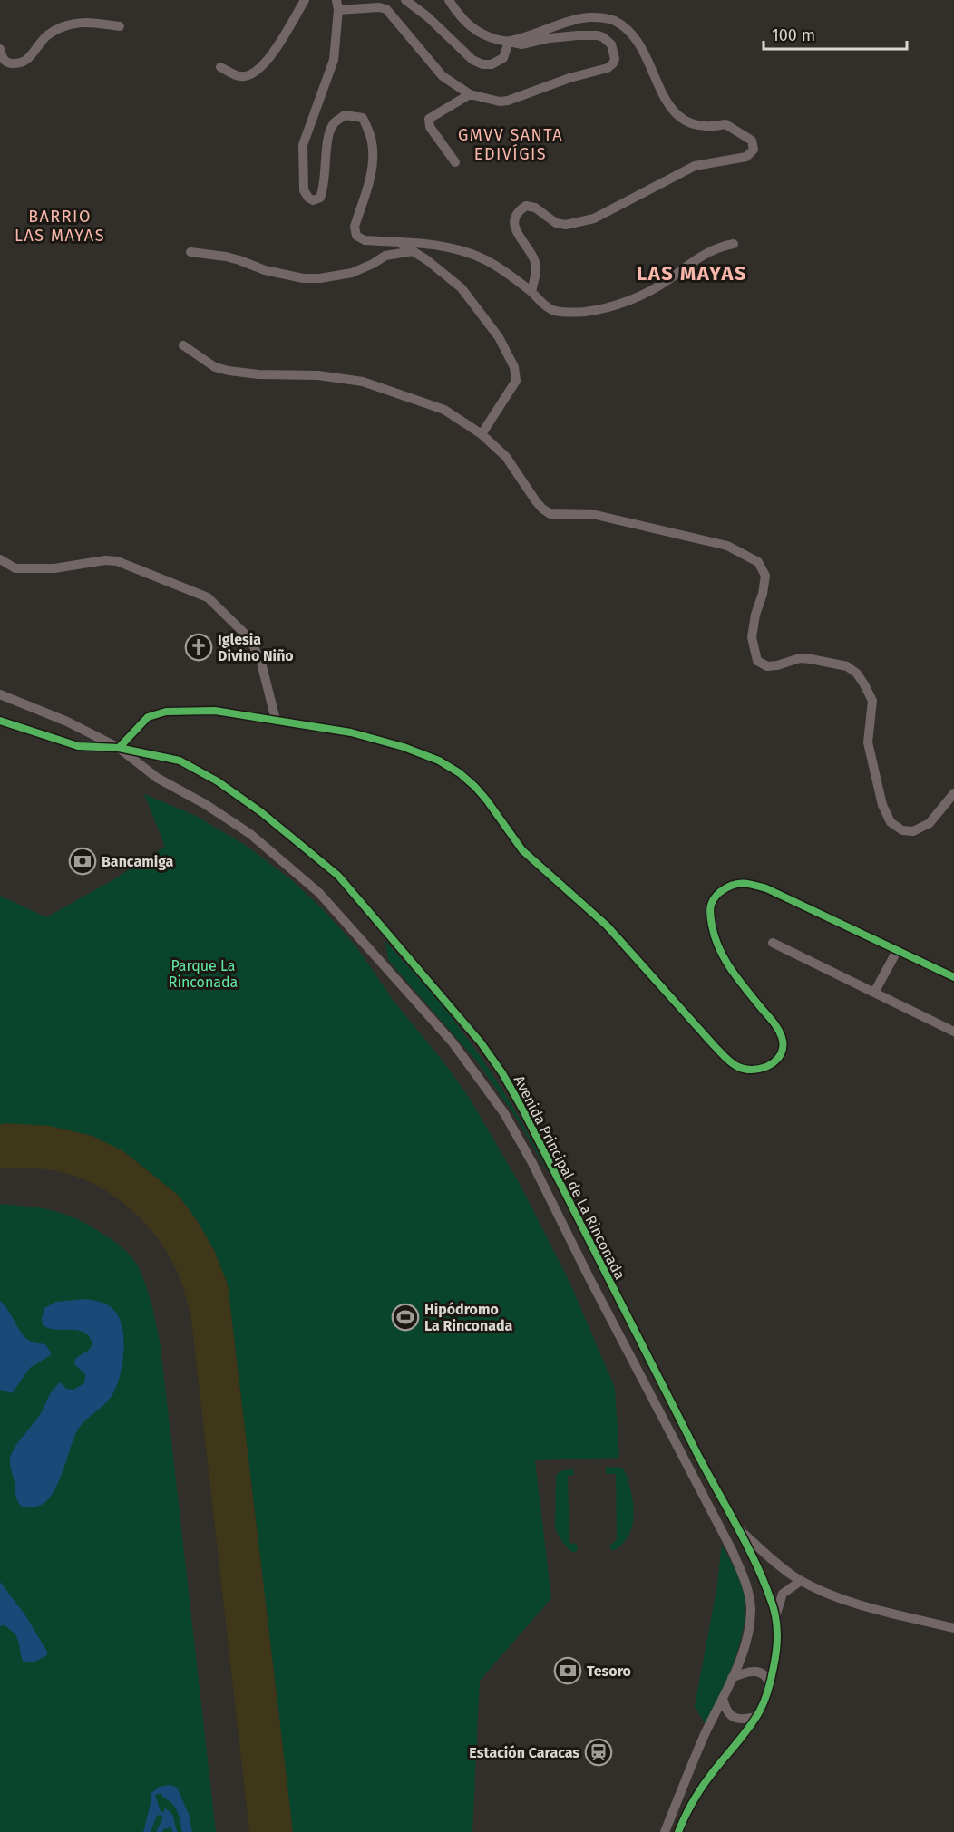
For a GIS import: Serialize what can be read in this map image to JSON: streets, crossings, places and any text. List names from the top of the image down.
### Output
{
  "streets": {
    "street": ["Avenida Principal de La Rinconada"]
  },
  "districts": ["GMVV SANTA EDIVÍGIS", "BARRIO LAS MAYAS", "LAS MAYAS"],
  "parks": ["Parque La Rinconada"],
  "places": {
    "church": ["Iglesia Divino Niño"],
    "bank": ["Bancamiga", "Tesoro"],
    "sports": ["Hipódromo La Rinconada"],
    "station": ["Estación Caracas"]
  },
  "scale_bar": "100 m"
}
